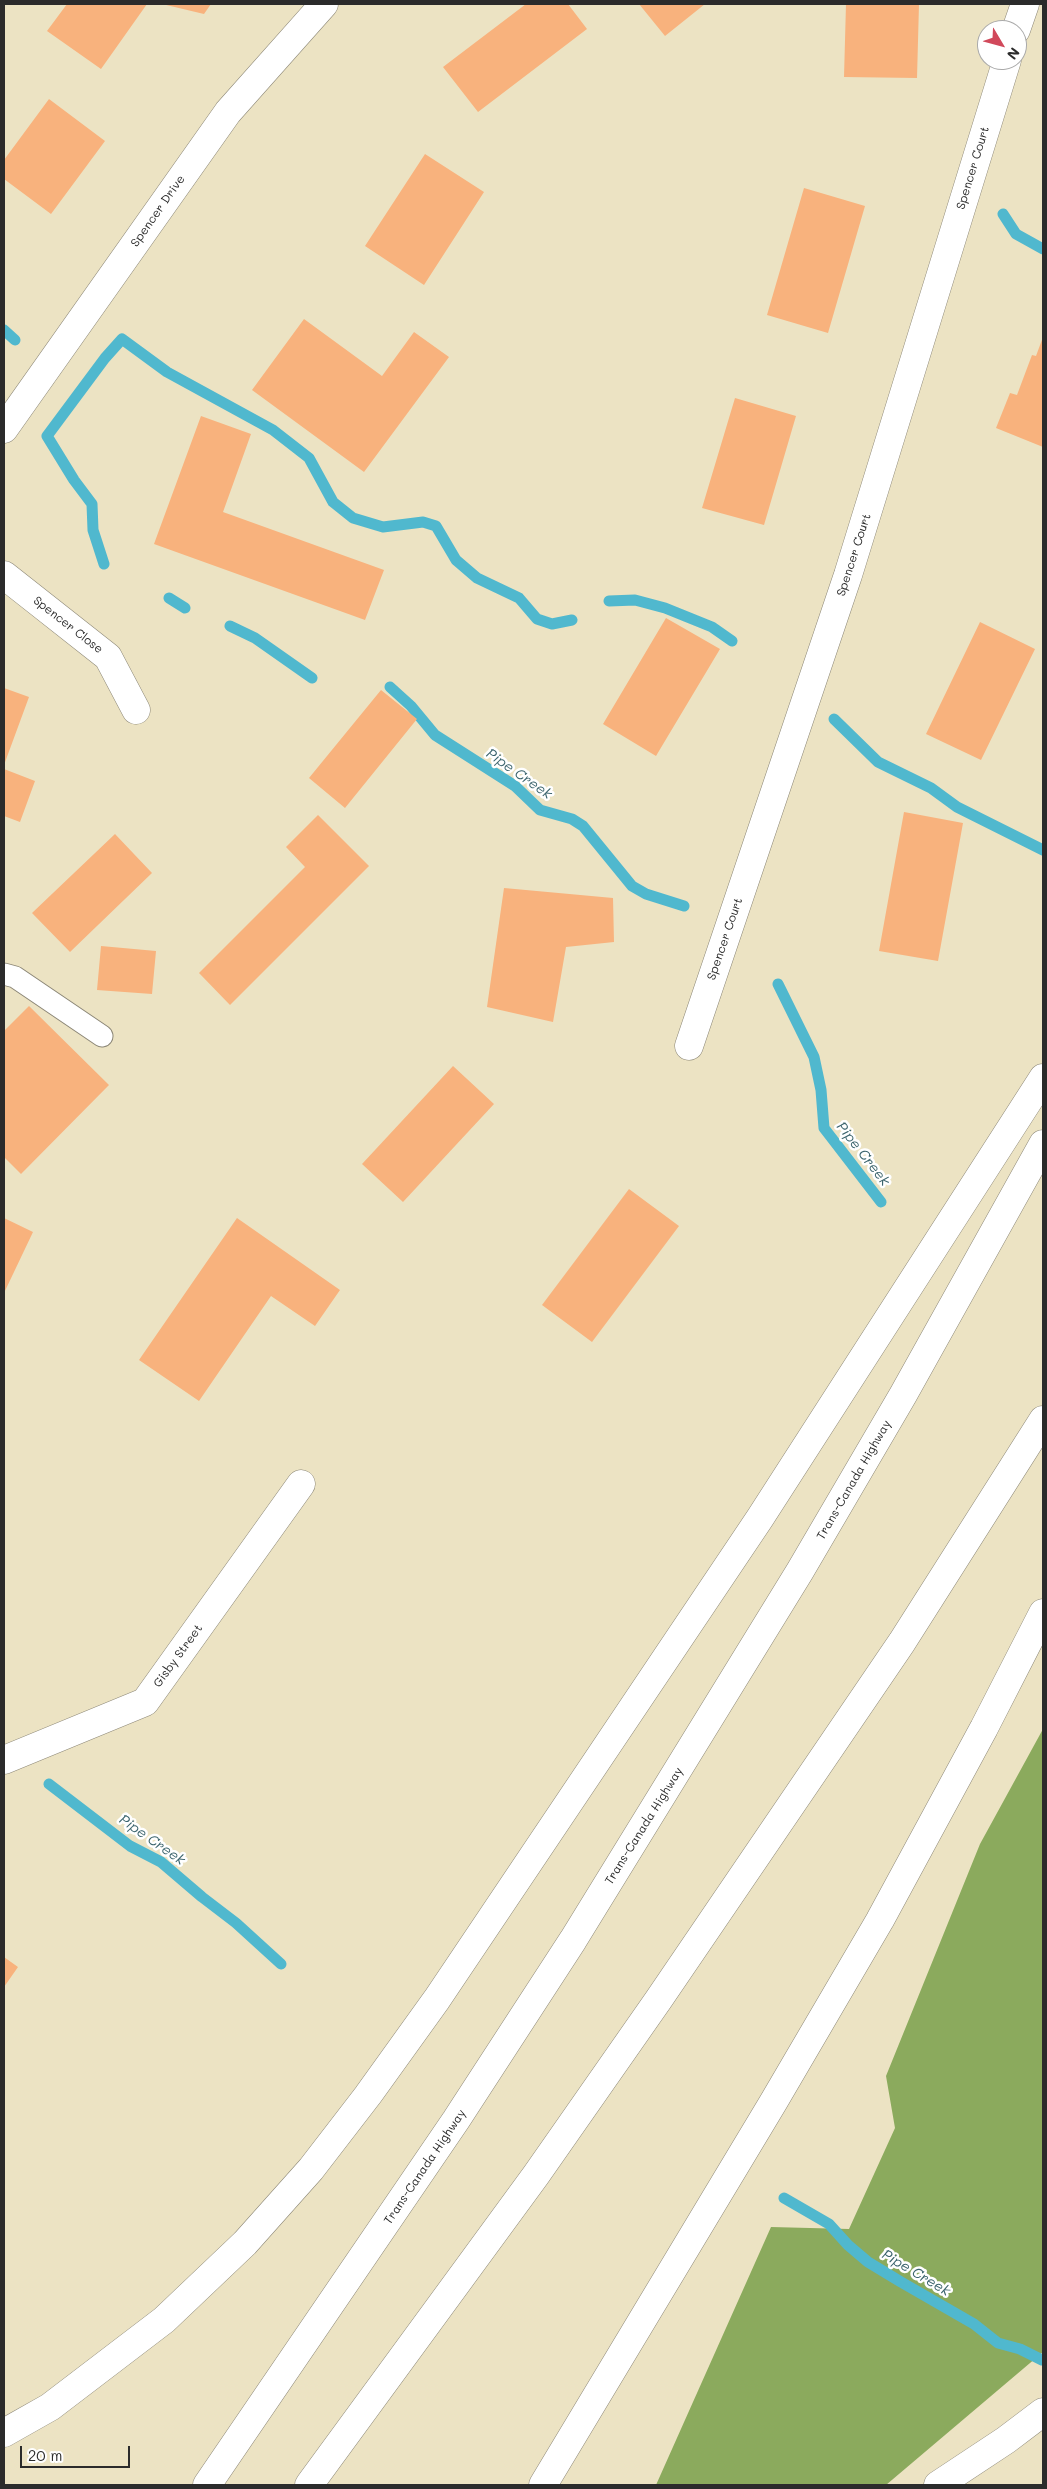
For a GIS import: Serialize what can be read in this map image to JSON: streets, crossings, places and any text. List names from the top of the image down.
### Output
{
  "streets": {
    "main road": [
      "Spencer Court",
      "Spencer Drive",
      "Spencer Close",
      "Trans-Canada Highway",
      "Gisby Street"
    ]
  },
  "water": ["Pipe Creek"],
  "scale_bar": "20 m",
  "north": "bottom right"
}
